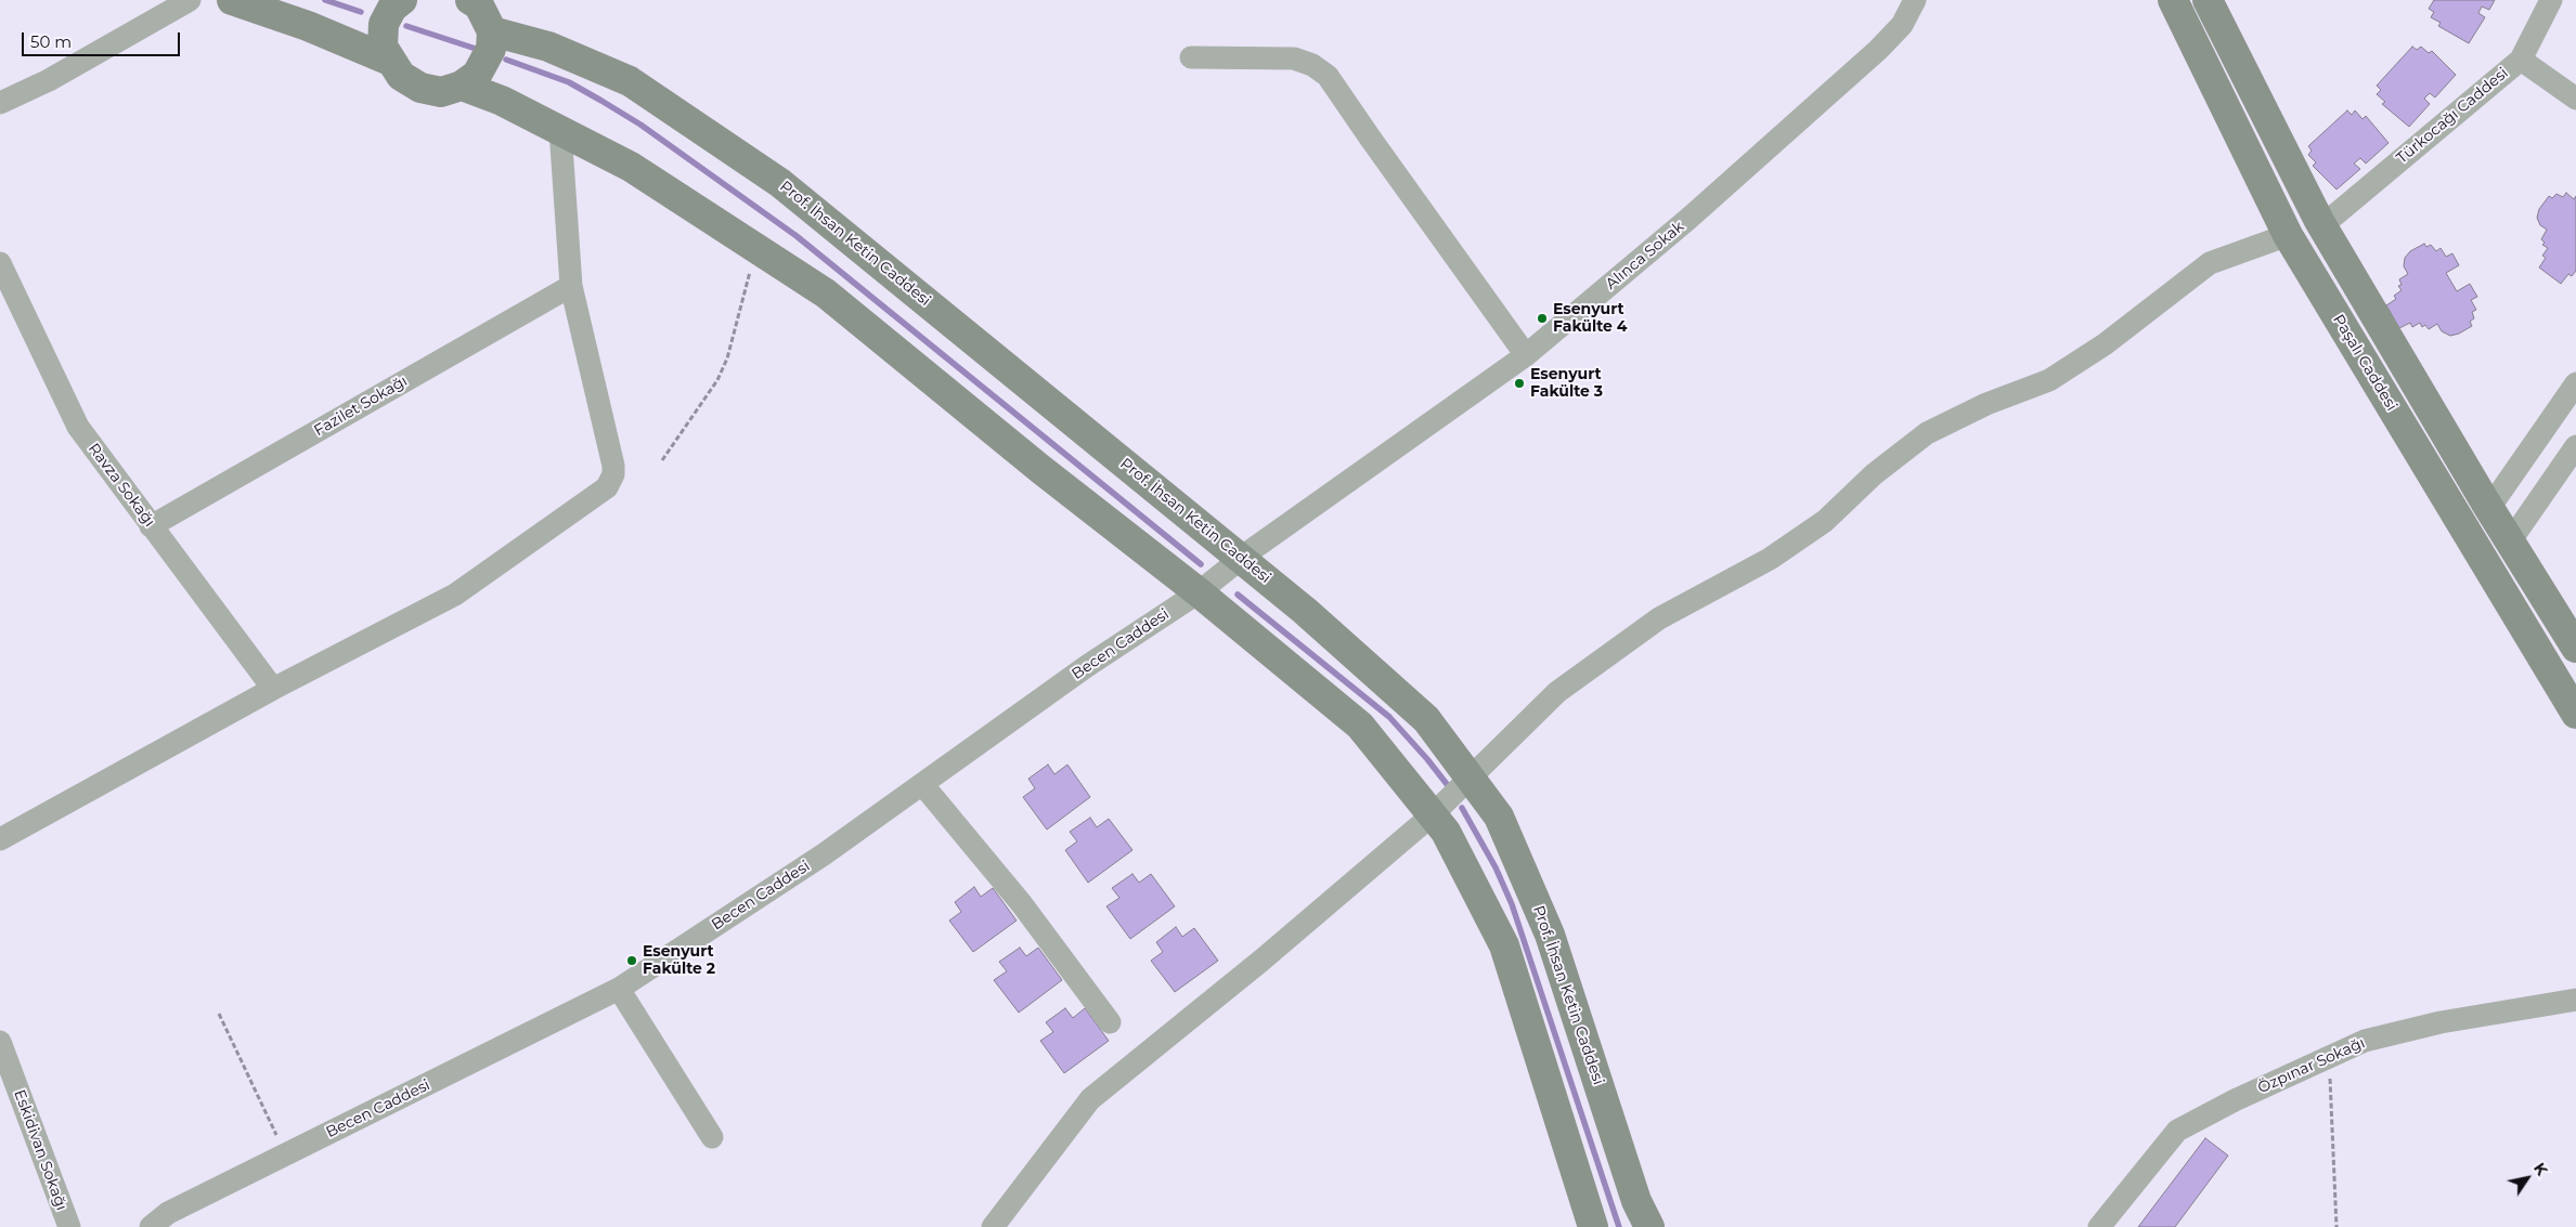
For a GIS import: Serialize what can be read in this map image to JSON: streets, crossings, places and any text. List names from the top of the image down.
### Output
{
  "streets": {
    "street": [
      "Türkocağı Caddesi",
      "Prof. İhsan Ketin Caddesi",
      "Alınca Sokak",
      "Paşalı Caddesi",
      "Fazilet Sokağı",
      "Ravza Sokağı",
      "Becen Caddesi",
      "Özpınar Sokağı",
      "Eskidivan Sokağı"
    ]
  },
  "crossings": [
    ["Prof. İhsan Ketin Caddesi", "Alınca Sokak"],
    ["Prof. İhsan Ketin Caddesi", "Becen Caddesi"],
    ["Alınca Sokak", "Becen Caddesi"],
    ["Fazilet Sokağı", "Ravza Sokağı"]
  ],
  "places": ["Esenyurt Fakülte 4", "Esenyurt Fakülte 3", "Esenyurt Fakülte 2"],
  "scale_bar": "50 m",
  "north": "top right"
}
